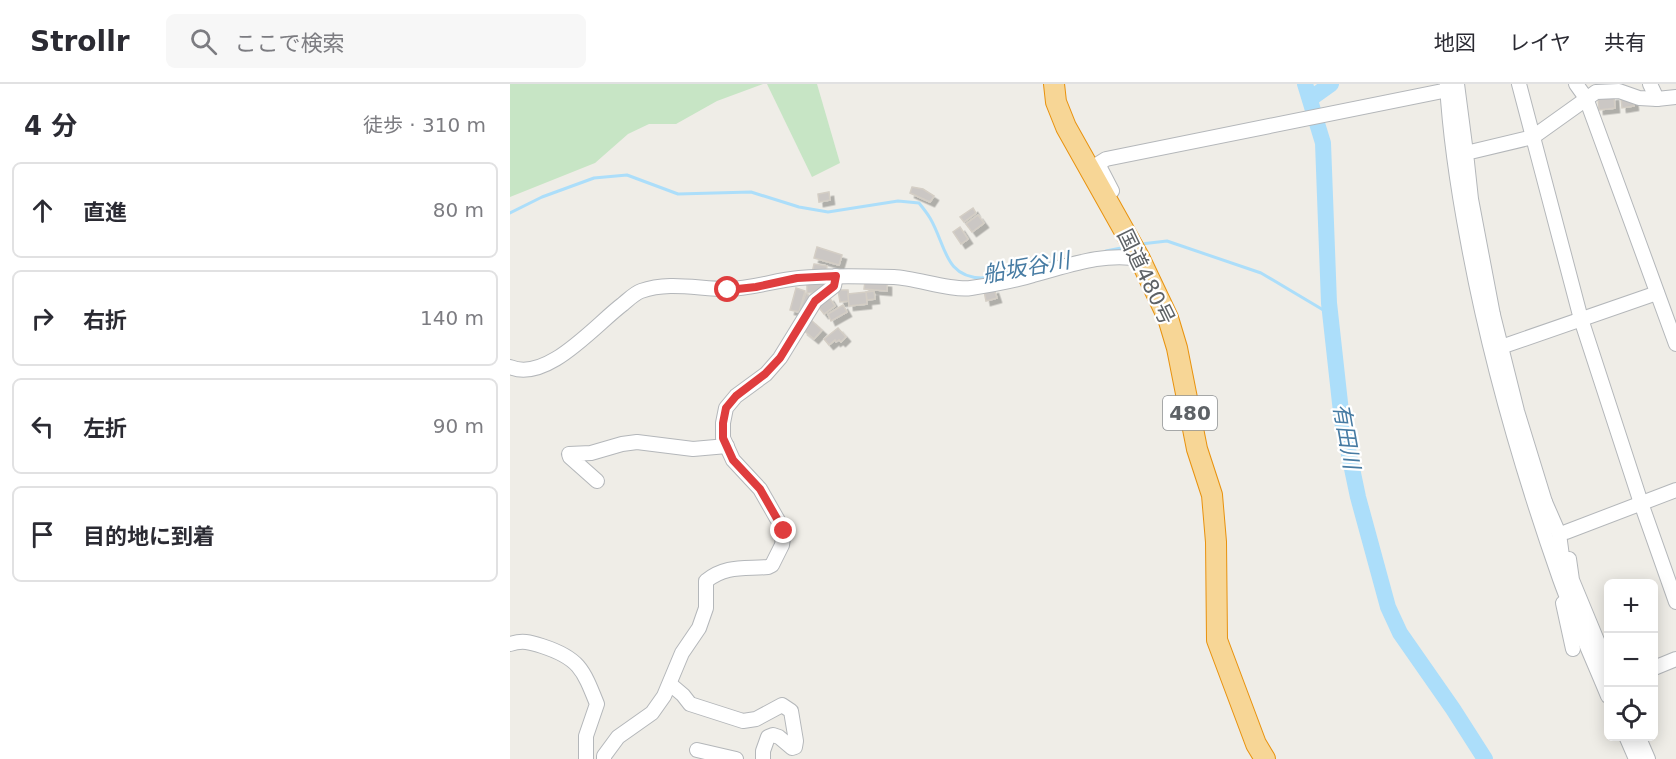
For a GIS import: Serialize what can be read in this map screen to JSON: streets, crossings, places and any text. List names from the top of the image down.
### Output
{
  "streets": {
    "highway": ["国道480号", "480"]
  },
  "water": ["船坂谷川", "有田川"],
  "page": {
    "header": "Strollr",
    "search": "ここで検索",
    "nav": ["地図", "レイヤ", "共有"],
    "heading": ["4 分", "徒歩 · 310 m"],
    "list": [
      ["直進", "80 m"],
      ["右折", "140 m"],
      ["左折", "90 m"],
      "目的地に到着"
    ],
    "map_buttons": ["+", "−"]
  }
}
